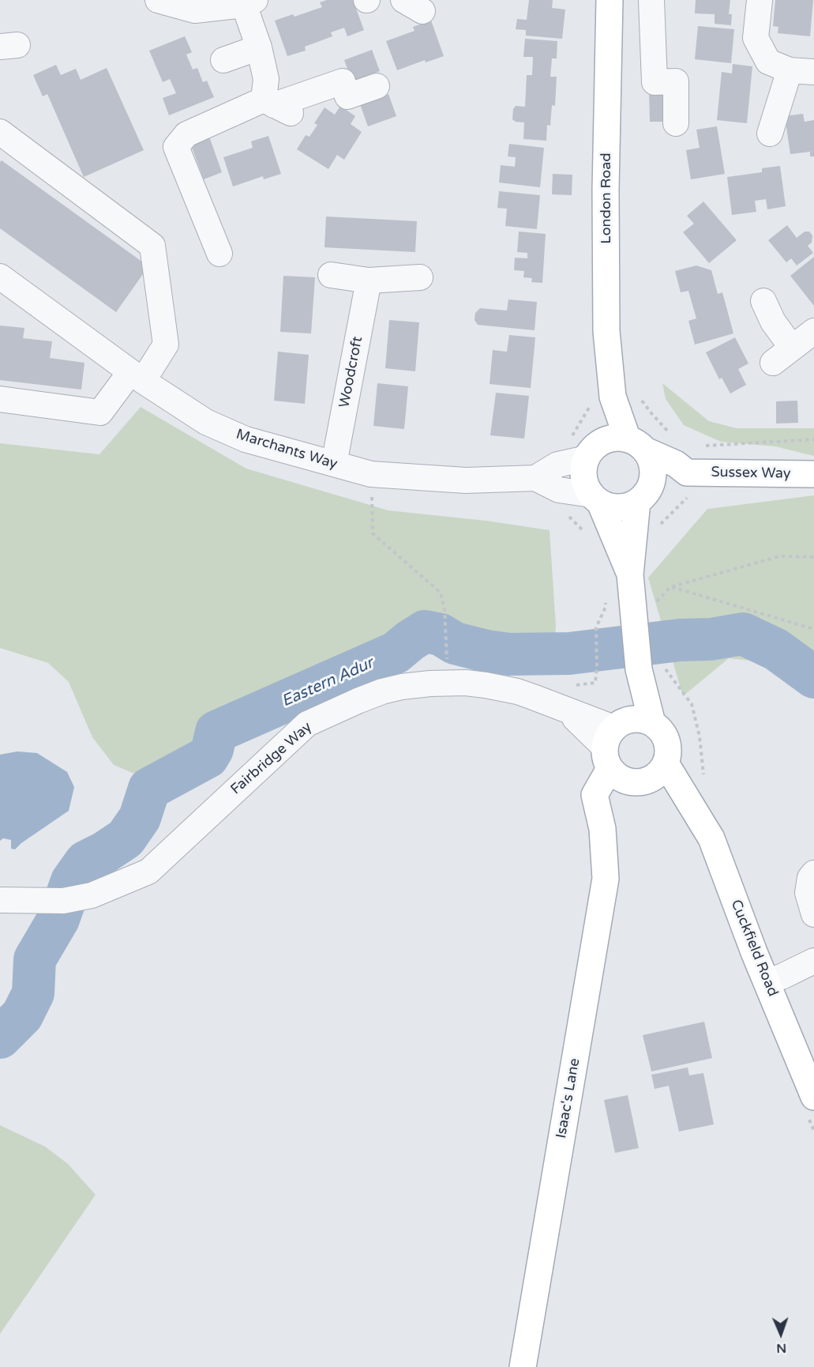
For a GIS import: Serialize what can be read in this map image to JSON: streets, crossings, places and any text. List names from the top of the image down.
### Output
{
  "streets": {
    "main road": [
      "London Road",
      "Sussex Way",
      "Cuckfield Road",
      "Isaac's Lane"
    ],
    "street": ["Woodcroft", "Marchants Way", "Fairbridge Way"]
  },
  "crossings": [
    ["London Road", "Marchants Way"],
    ["London Road", "Sussex Way"],
    ["Woodcroft", "Marchants Way"],
    ["Marchants Way", "Sussex Way"],
    ["Fairbridge Way", "Cuckfield Road"],
    ["Fairbridge Way", "Isaac's Lane"],
    ["Cuckfield Road", "Isaac's Lane"]
  ],
  "water": ["Eastern Adur"],
  "north": "bottom"
}
